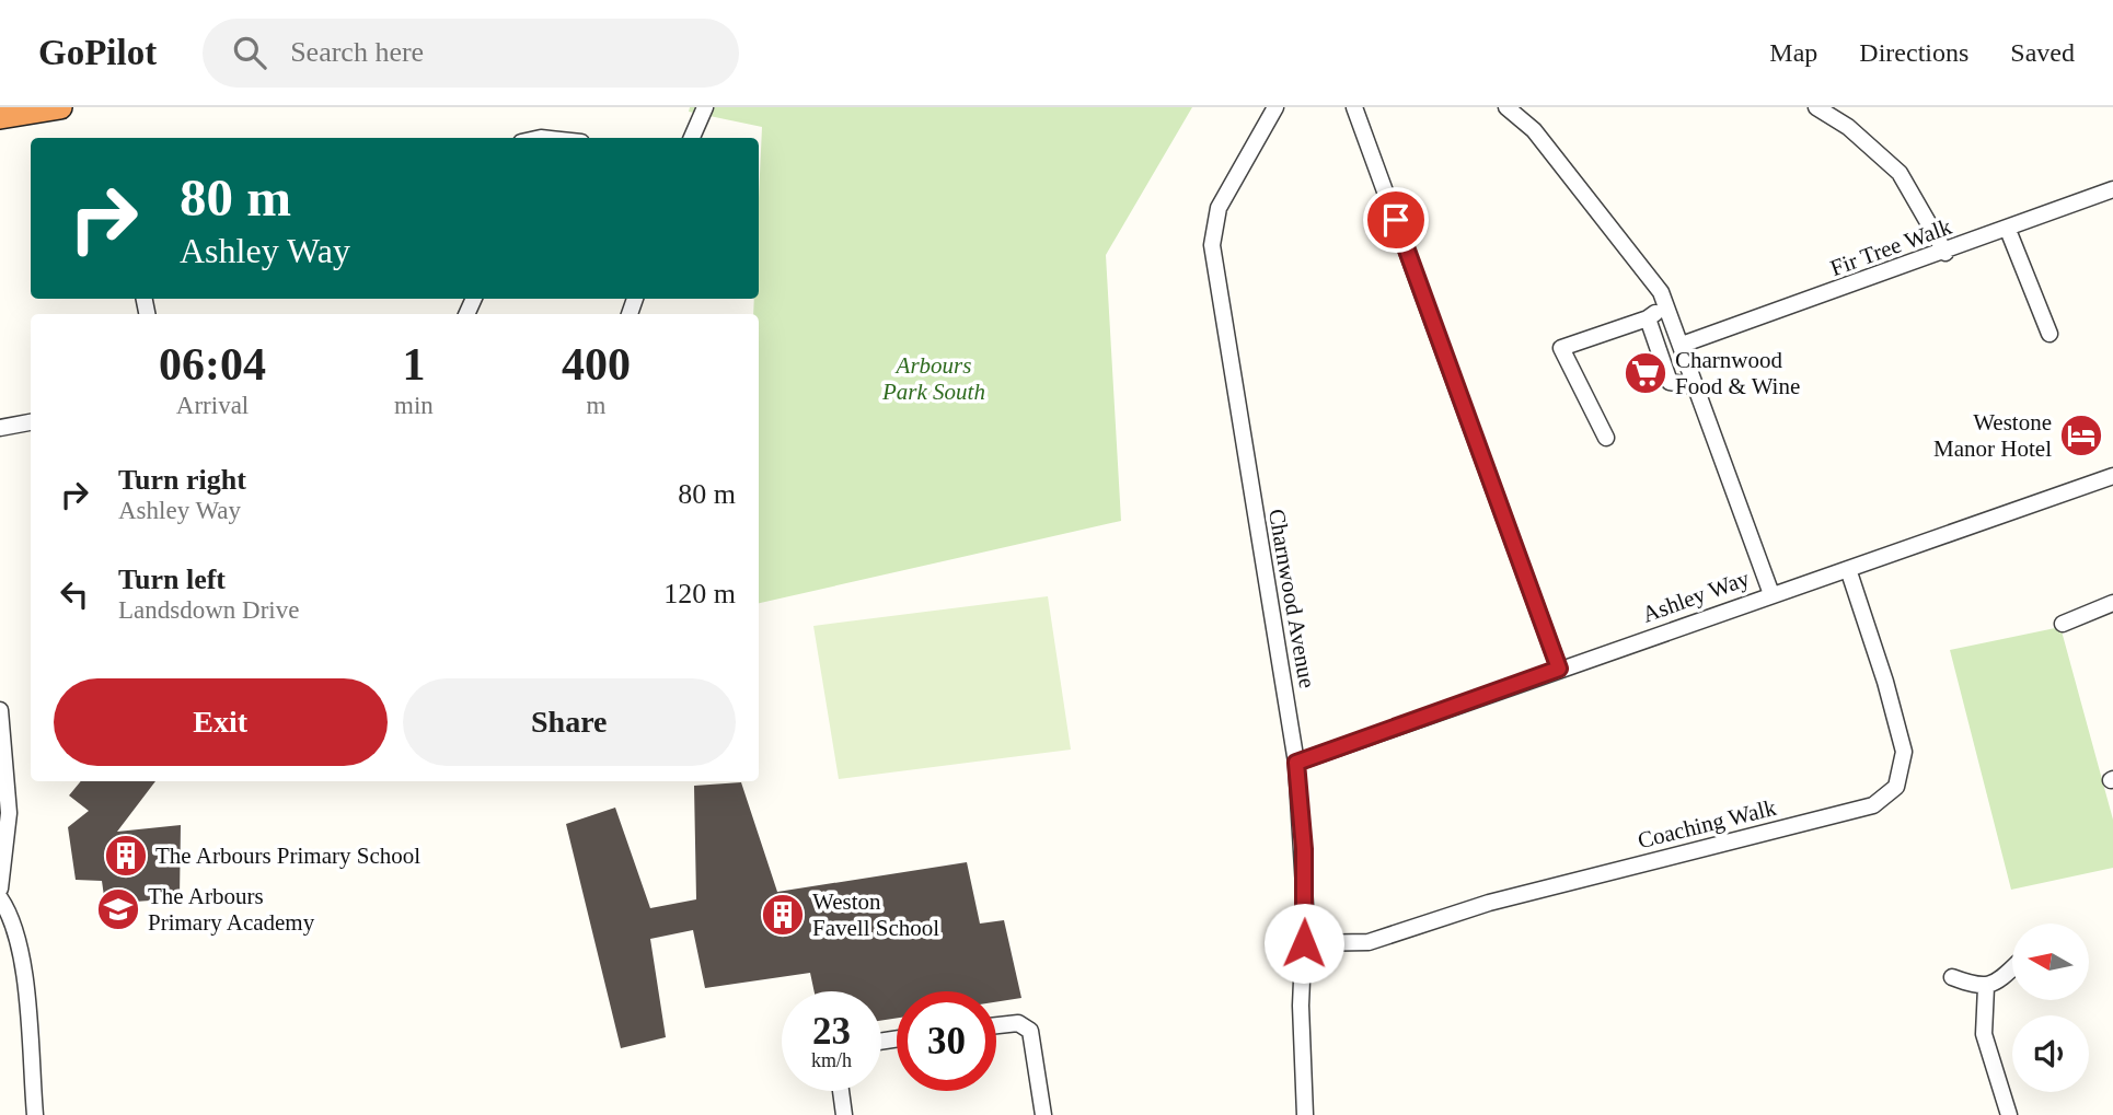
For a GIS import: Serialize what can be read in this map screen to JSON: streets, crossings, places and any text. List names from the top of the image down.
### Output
{
  "streets": {
    "street": [
      "Fir Tree Walk",
      "Ashley Way",
      "Charnwood Avenue",
      "Coaching Walk"
    ]
  },
  "crossings": [
    ["Ashley Way", "Charnwood Avenue"],
    ["Ashley Way", "Coaching Walk"],
    ["Charnwood Avenue", "Coaching Walk"]
  ],
  "parks": ["Arbours Park South"],
  "places": {
    "supermarket": ["Charnwood Food & Wine"],
    "hotel": ["Westone Manor Hotel"],
    "building": ["The Arbours Primary School", "Weston Favell School"],
    "school or university": ["The Arbours Primary Academy"]
  },
  "north": "left",
  "page": {
    "header": "GoPilot",
    "search": "Search here",
    "nav": ["Map", "Directions", "Saved"],
    "turn": ["80 m", "Ashley Way"],
    "eta": [
      "06:04",
      "Arrival",
      "1",
      "min",
      "400",
      "m"
    ],
    "list": [
      {
        "name": "Turn right",
        "note": "Ashley Way",
        "value": "80 m"
      },
      {
        "name": "Turn left",
        "note": "Landsdown Drive",
        "value": "120 m"
      }
    ],
    "buttons": ["Exit", "Share"],
    "speed": "23 km/h",
    "limit": "30"
  }
}
